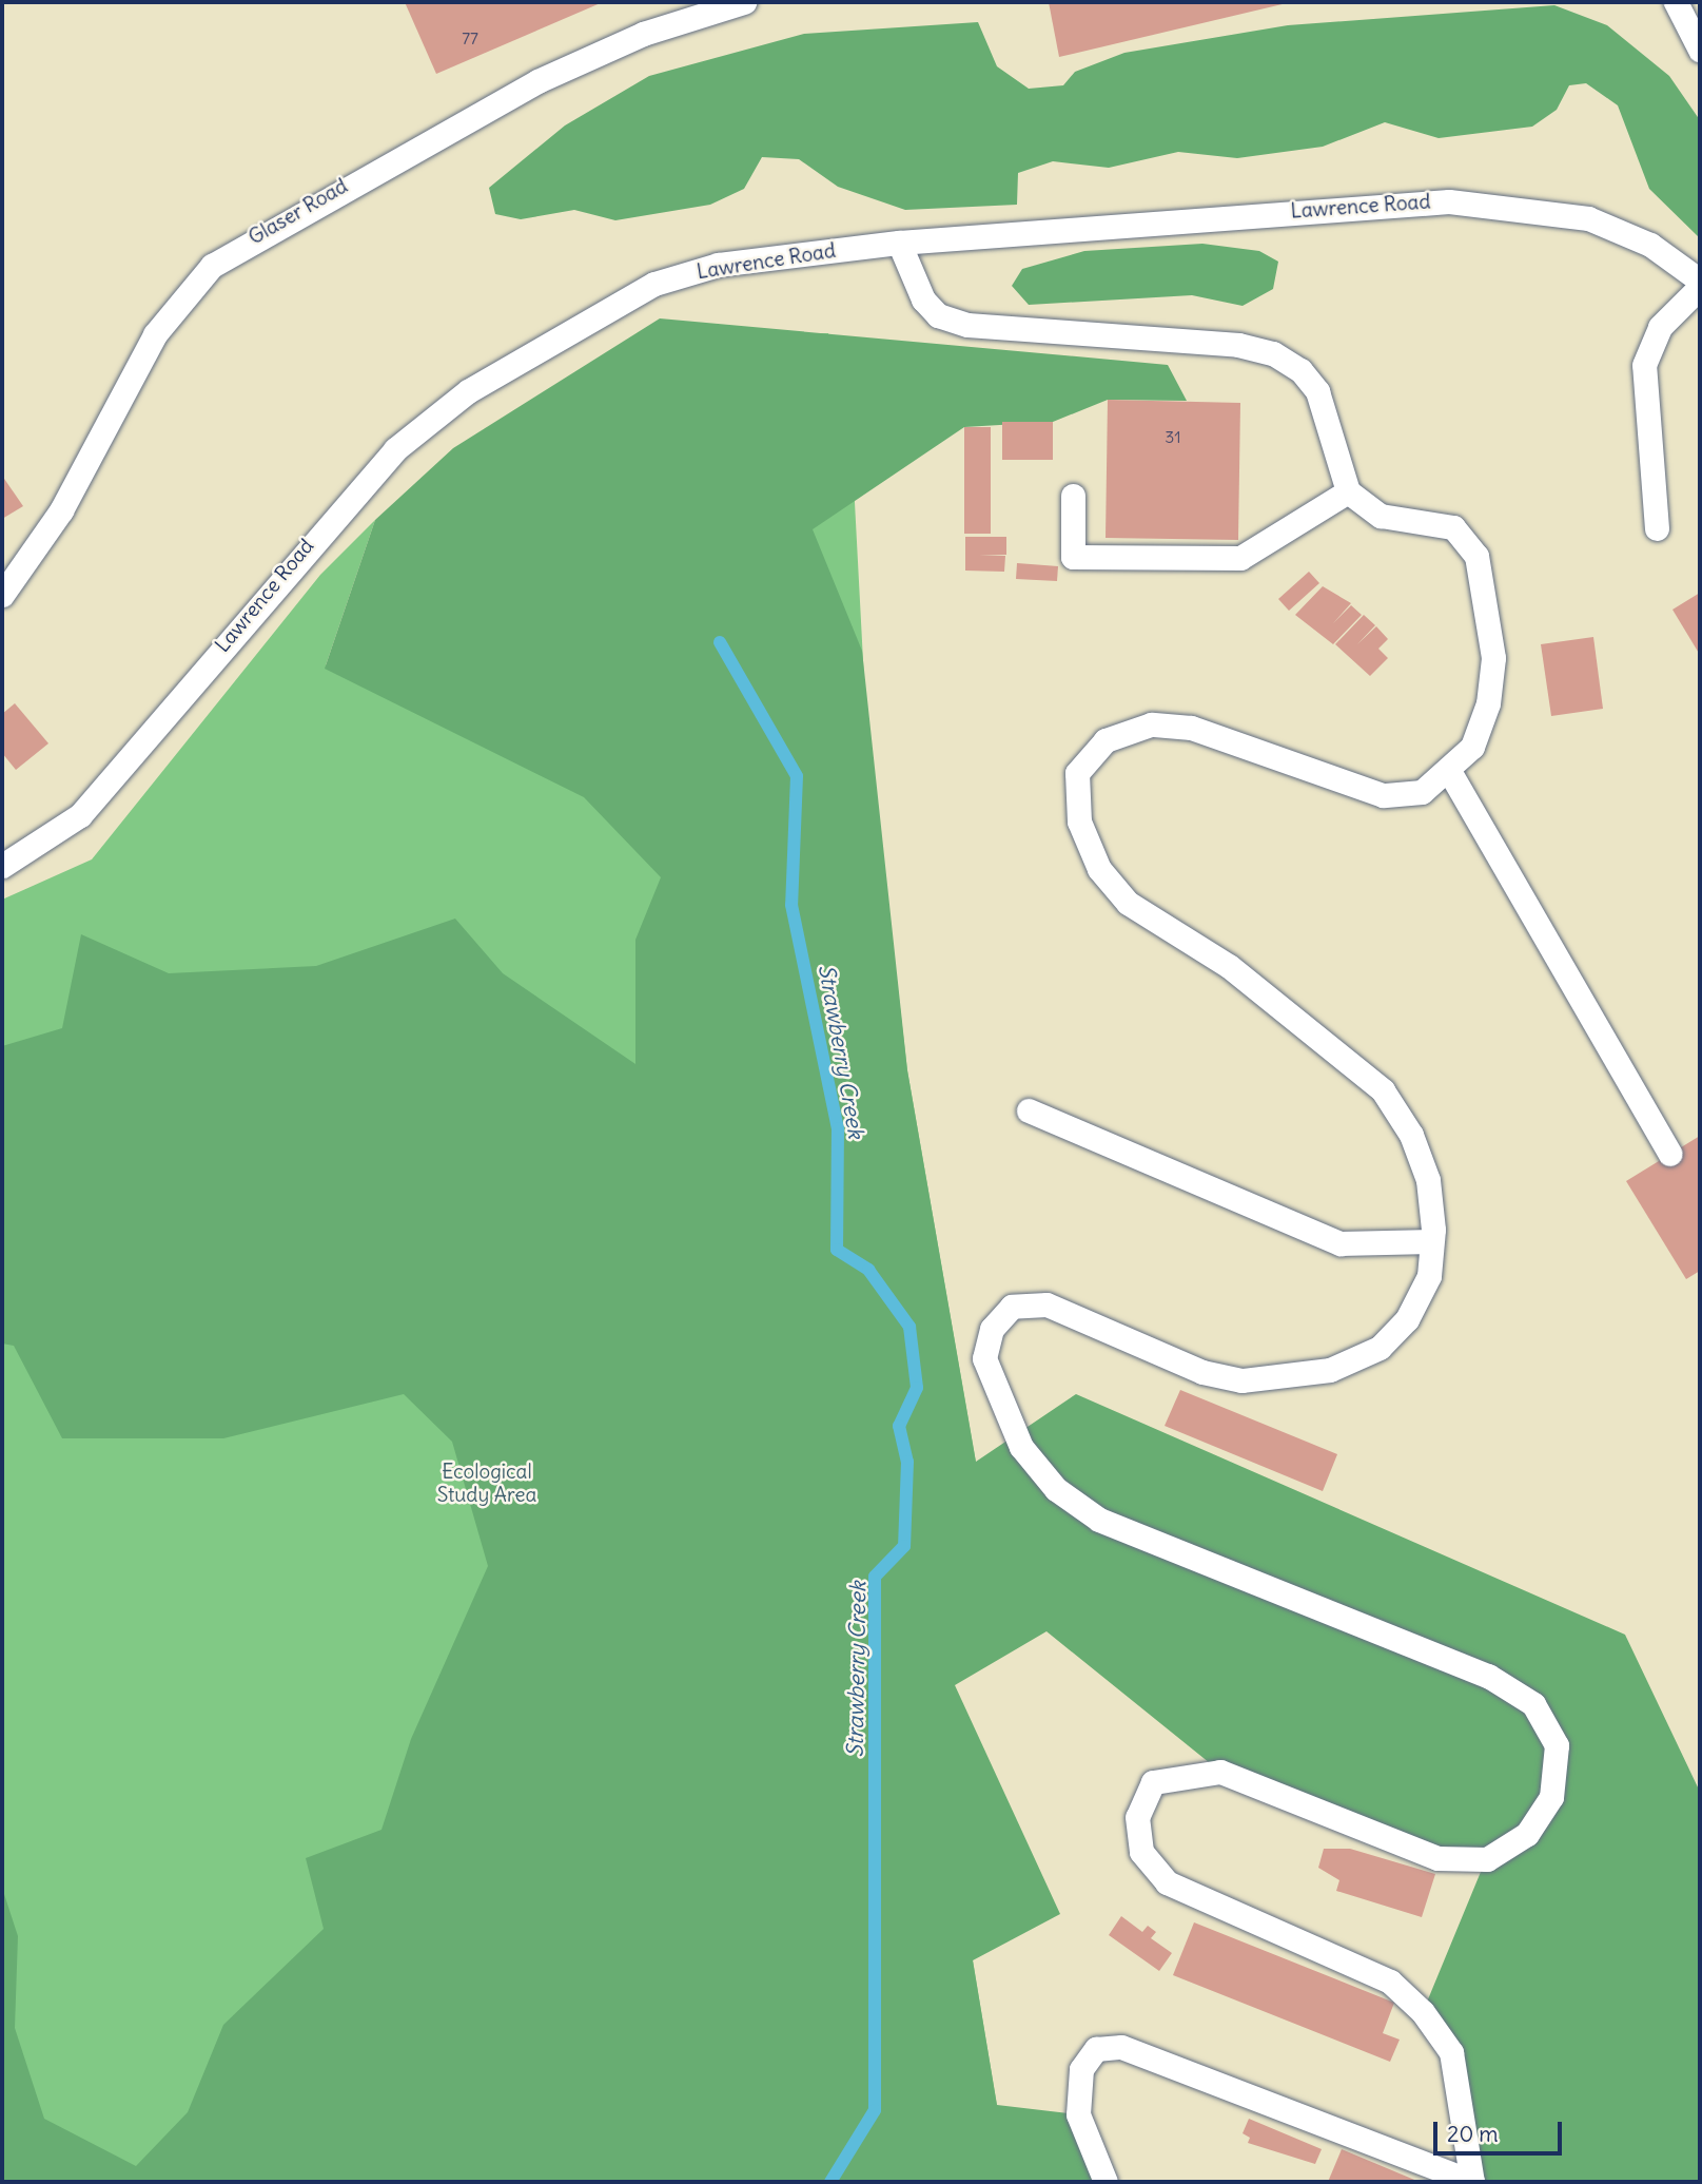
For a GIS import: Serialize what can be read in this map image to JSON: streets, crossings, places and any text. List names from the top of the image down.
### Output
{
  "streets": {
    "lane": ["Lawrence Road", "Glaser Road"]
  },
  "water": ["Strawberry Creek"],
  "parks": ["Ecological Study Area"],
  "house_numbers": ["77", "31"],
  "scale_bar": "20 m"
}
